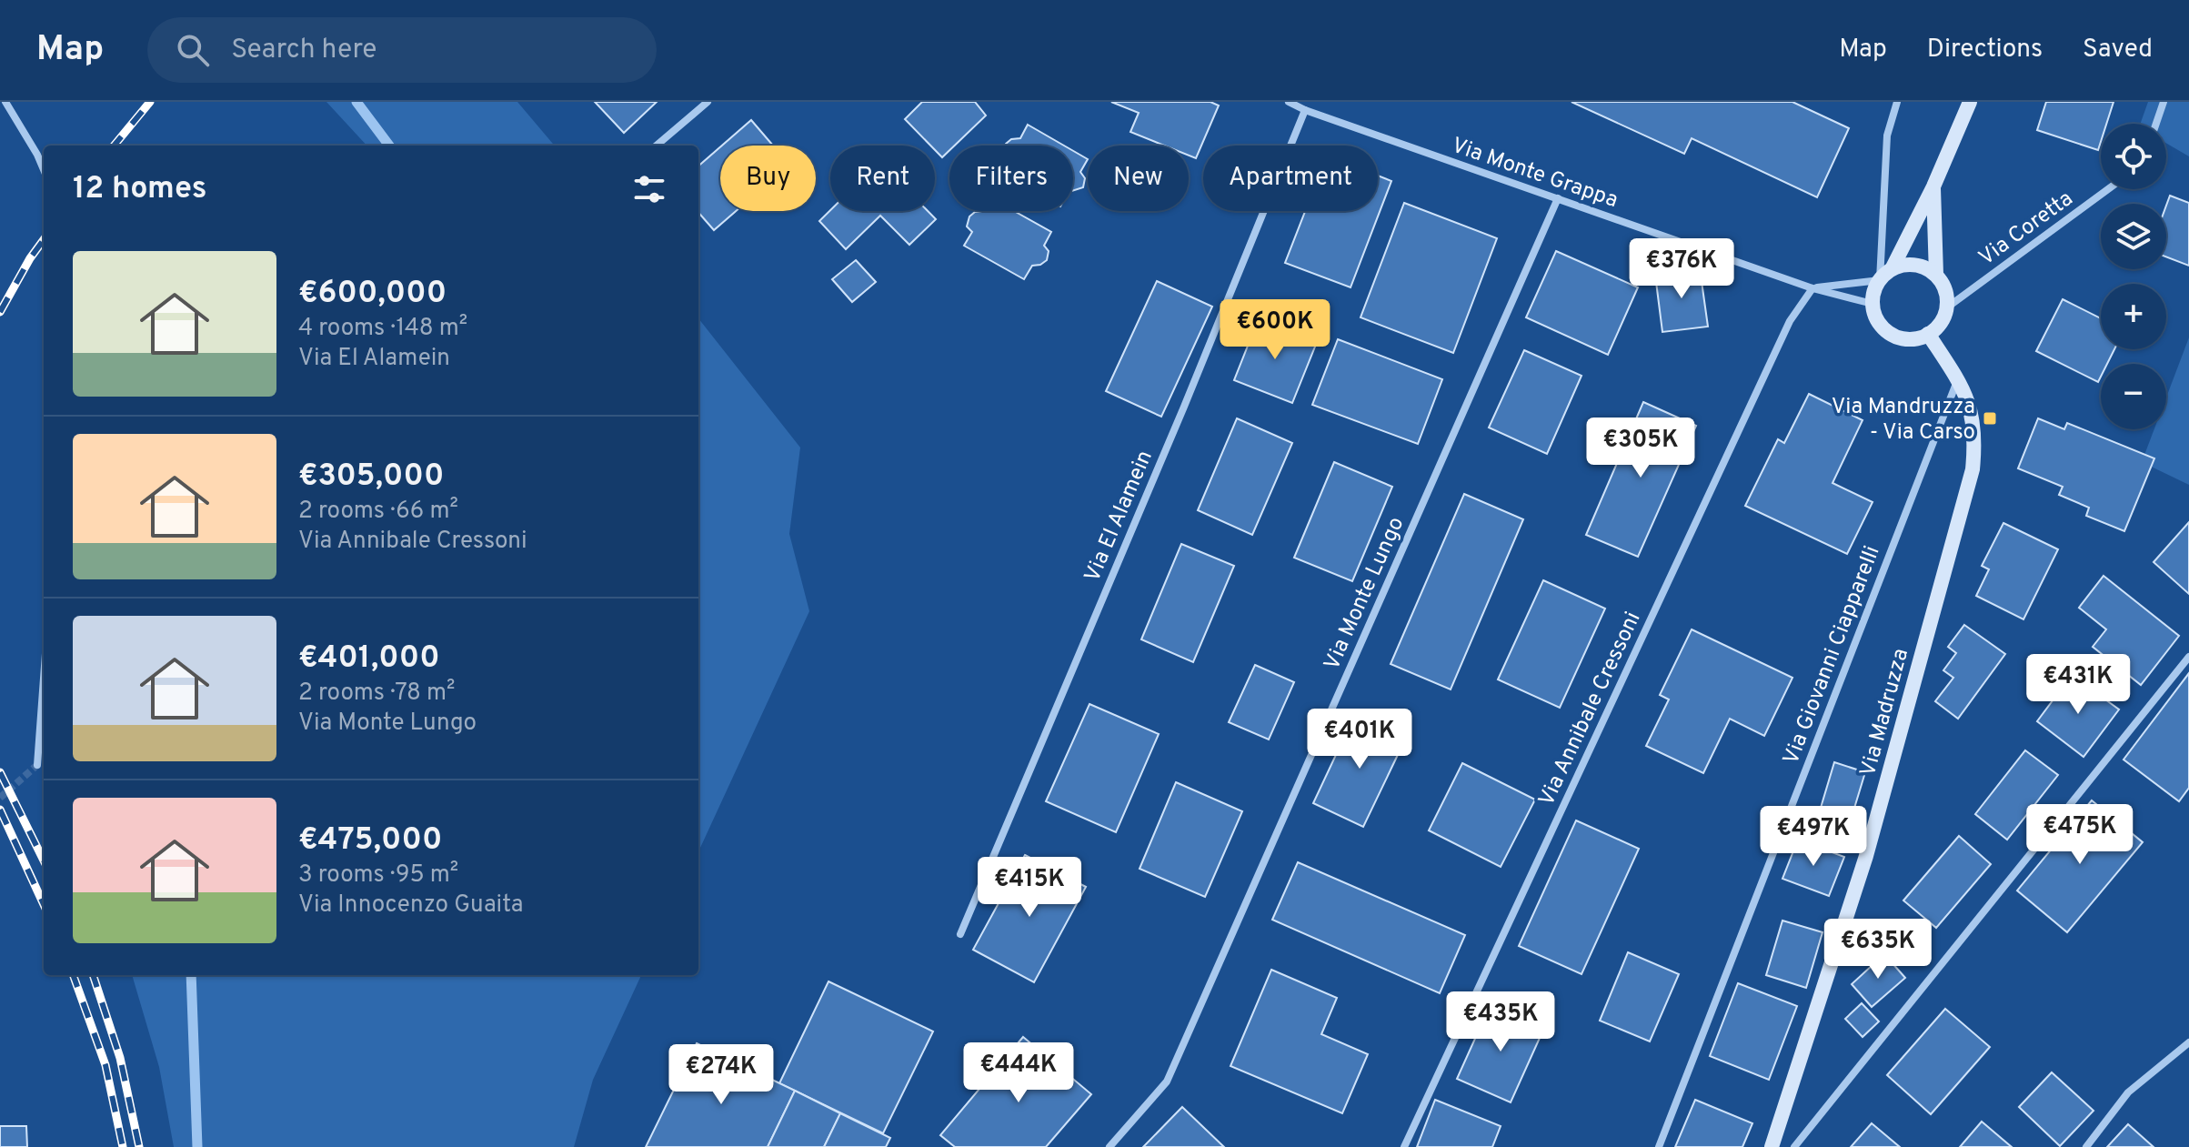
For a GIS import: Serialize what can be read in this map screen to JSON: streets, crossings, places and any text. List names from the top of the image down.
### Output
{
  "streets": {
    "street": [
      "Via Monte Grappa",
      "Via Coretta",
      "Via El Alamein",
      "Via Monte Lungo",
      "Via Giovanni Ciapparelli",
      "Via Annibale Cressoni",
      "Via Madruzza"
    ]
  },
  "crossings": [
    ["Via Monte Grappa", "Via Coretta"],
    ["Via Monte Grappa", "Via El Alamein"],
    ["Via Monte Grappa", "Via Monte Lungo"],
    ["Via Monte Grappa", "Via Annibale Cressoni"],
    ["Via Monte Grappa", "Via Madruzza"],
    ["Via Coretta", "Via Madruzza"],
    ["Via Giovanni Ciapparelli", "Via Madruzza"]
  ],
  "places": {
    "transit": ["Via Mandruzza - Via Carso"]
  },
  "page": {
    "header": "Map",
    "search": "Search here",
    "nav": ["Map", "Directions", "Saved"],
    "map_buttons": ["+", "−"],
    "chip": [
      "Buy",
      "Rent",
      "Filters",
      "New",
      "Apartment"
    ],
    "heading": "12 homes",
    "list": [
      {
        "name": "€600,000",
        "note": "4 rooms · 148 m² · Via El Alamein"
      },
      {
        "name": "€305,000",
        "note": "2 rooms · 66 m² · Via Annibale Cressoni"
      },
      {
        "name": "€401,000",
        "note": "2 rooms · 78 m² · Via Monte Lungo"
      },
      {
        "name": "€475,000",
        "note": "3 rooms · 95 m² · Via Innocenzo Guaita"
      }
    ],
    "price": [
      "€376K",
      "€600K",
      "€305K",
      "€431K",
      "€401K",
      "€475K",
      "€497K",
      "€415K",
      "€635K",
      "€435K",
      "€444K",
      "€274K"
    ]
  }
}
